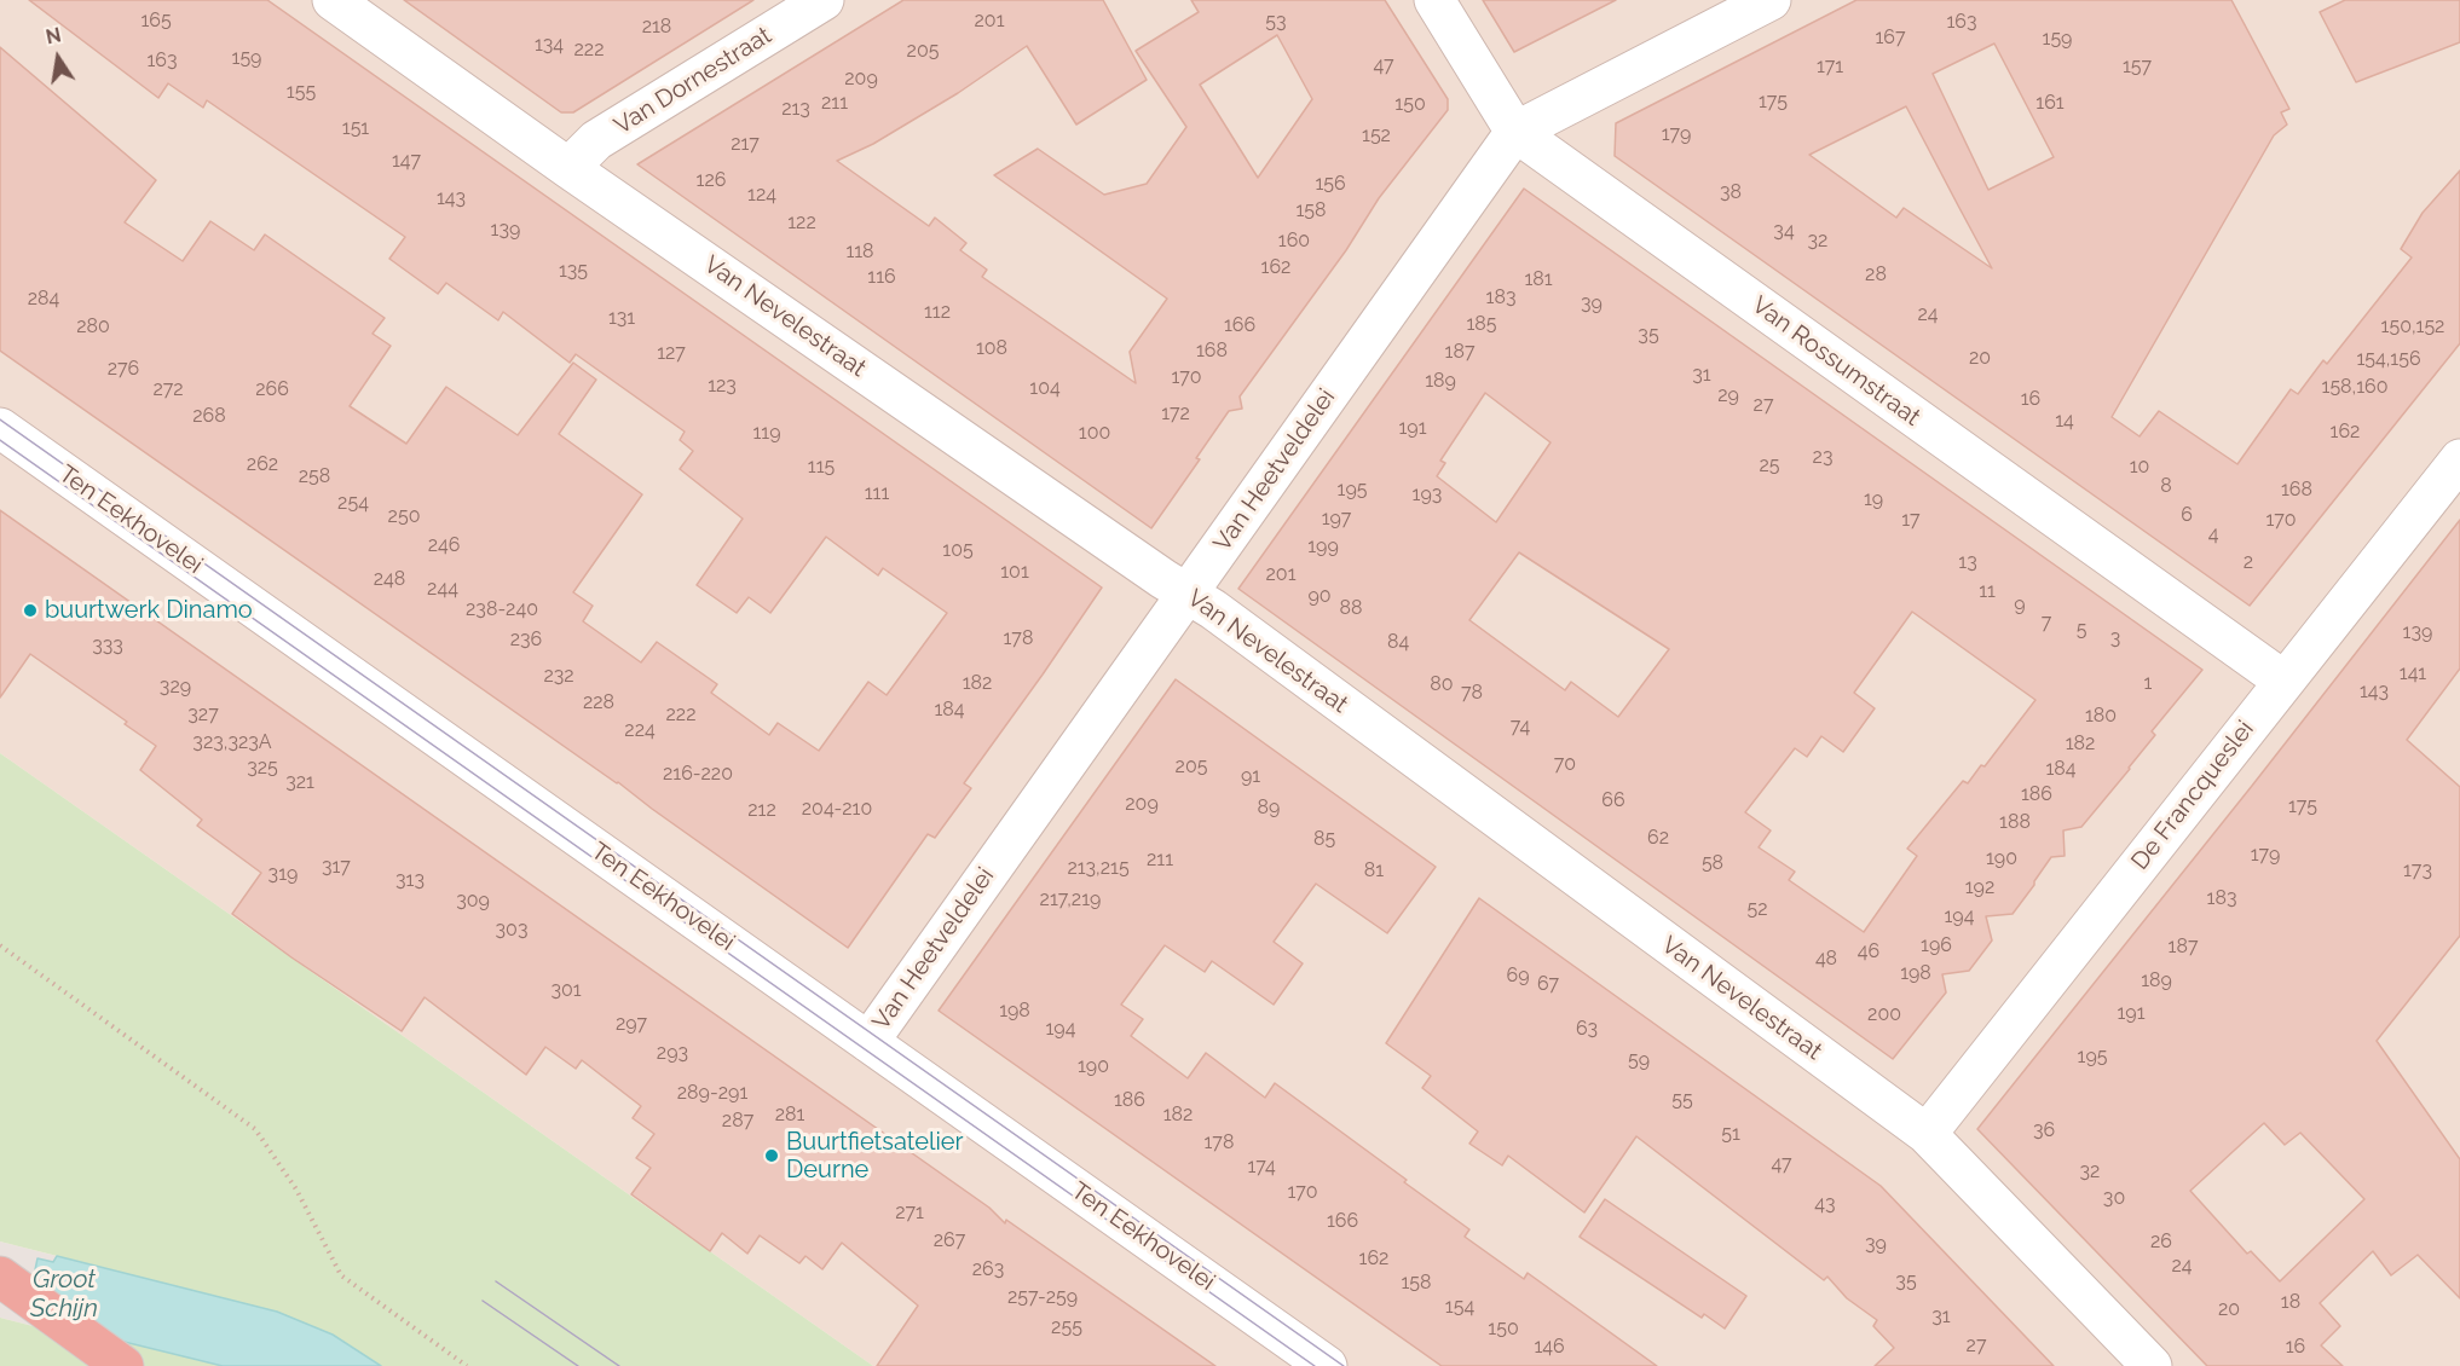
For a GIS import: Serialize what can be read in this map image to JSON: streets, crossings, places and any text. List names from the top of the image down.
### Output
{
  "streets": {
    "street": [
      "Van Dornestraat",
      "Van Nevelestraat",
      "Van Rossumstraat",
      "Van Heetveldelei",
      "Ten Eekhovelei",
      "De Francqueslei"
    ]
  },
  "crossings": [
    ["Van Dornestraat", "Van Nevelestraat"],
    ["Van Nevelestraat", "Van Heetveldelei"],
    ["Van Nevelestraat", "De Francqueslei"],
    ["Van Rossumstraat", "Van Heetveldelei"],
    ["Van Rossumstraat", "De Francqueslei"],
    ["Van Heetveldelei", "Ten Eekhovelei"]
  ],
  "water": ["Groot Schijn"],
  "places": ["buurtwerk Dinamo", "Buurtfietsatelier Deurne"],
  "house_numbers": [
    "165",
    "201",
    "53",
    "163",
    "218",
    "167",
    "159",
    "134",
    "222",
    "205",
    "159",
    "163",
    "47",
    "171",
    "157",
    "209",
    "155",
    "175",
    "211",
    "161",
    "150",
    "213",
    "151",
    "179",
    "152",
    "217",
    "147",
    "126",
    "156",
    "38",
    "124",
    "143",
    "158",
    "122",
    "139",
    "34",
    "160",
    "32",
    "118",
    "162",
    "135",
    "28",
    "116",
    "181",
    "183",
    "284",
    "39",
    "112",
    "24",
    "131",
    "185",
    "166",
    "280",
    "150,152",
    "35",
    "108",
    "168",
    "187",
    "127",
    "20",
    "154,156",
    "276",
    "31",
    "170",
    "189",
    "123",
    "158,160",
    "104",
    "272",
    "266",
    "29",
    "16",
    "27",
    "172",
    "268",
    "14",
    "191",
    "162",
    "119",
    "100",
    "23",
    "262",
    "25",
    "115",
    "10",
    "258",
    "8",
    "195",
    "168",
    "111",
    "193",
    "19",
    "254",
    "6",
    "250",
    "197",
    "17",
    "170",
    "4",
    "246",
    "199",
    "105",
    "13",
    "2",
    "101",
    "201",
    "248",
    "244",
    "11",
    "90",
    "9",
    "88",
    "238-240",
    "7",
    "5",
    "139",
    "178",
    "3",
    "236",
    "84",
    "333",
    "141",
    "232",
    "182",
    "1",
    "80",
    "329",
    "143",
    "78",
    "228",
    "184",
    "327",
    "222",
    "180",
    "74",
    "224",
    "323,323A",
    "182",
    "70",
    "205",
    "325",
    "184",
    "216-220",
    "91",
    "321",
    "186",
    "66",
    "209",
    "175",
    "89",
    "204-210",
    "212",
    "188",
    "62",
    "85",
    "179",
    "190",
    "211",
    "58",
    "317",
    "213,215",
    "81",
    "173",
    "319",
    "313",
    "192",
    "183",
    "217,219",
    "309",
    "52",
    "194",
    "303",
    "196",
    "187",
    "46",
    "48",
    "198",
    "69",
    "189",
    "67",
    "301",
    "198",
    "191",
    "200",
    "297",
    "194",
    "63",
    "293",
    "195",
    "59",
    "190",
    "289-291",
    "186",
    "55",
    "281",
    "182",
    "287",
    "36",
    "51",
    "178",
    "47",
    "174",
    "32",
    "170",
    "30",
    "43",
    "271",
    "166",
    "267",
    "26",
    "39",
    "162",
    "24",
    "263",
    "35",
    "158",
    "257-259",
    "18",
    "154",
    "20",
    "31",
    "255",
    "150",
    "27",
    "146",
    "16"
  ],
  "north": "top"
}
